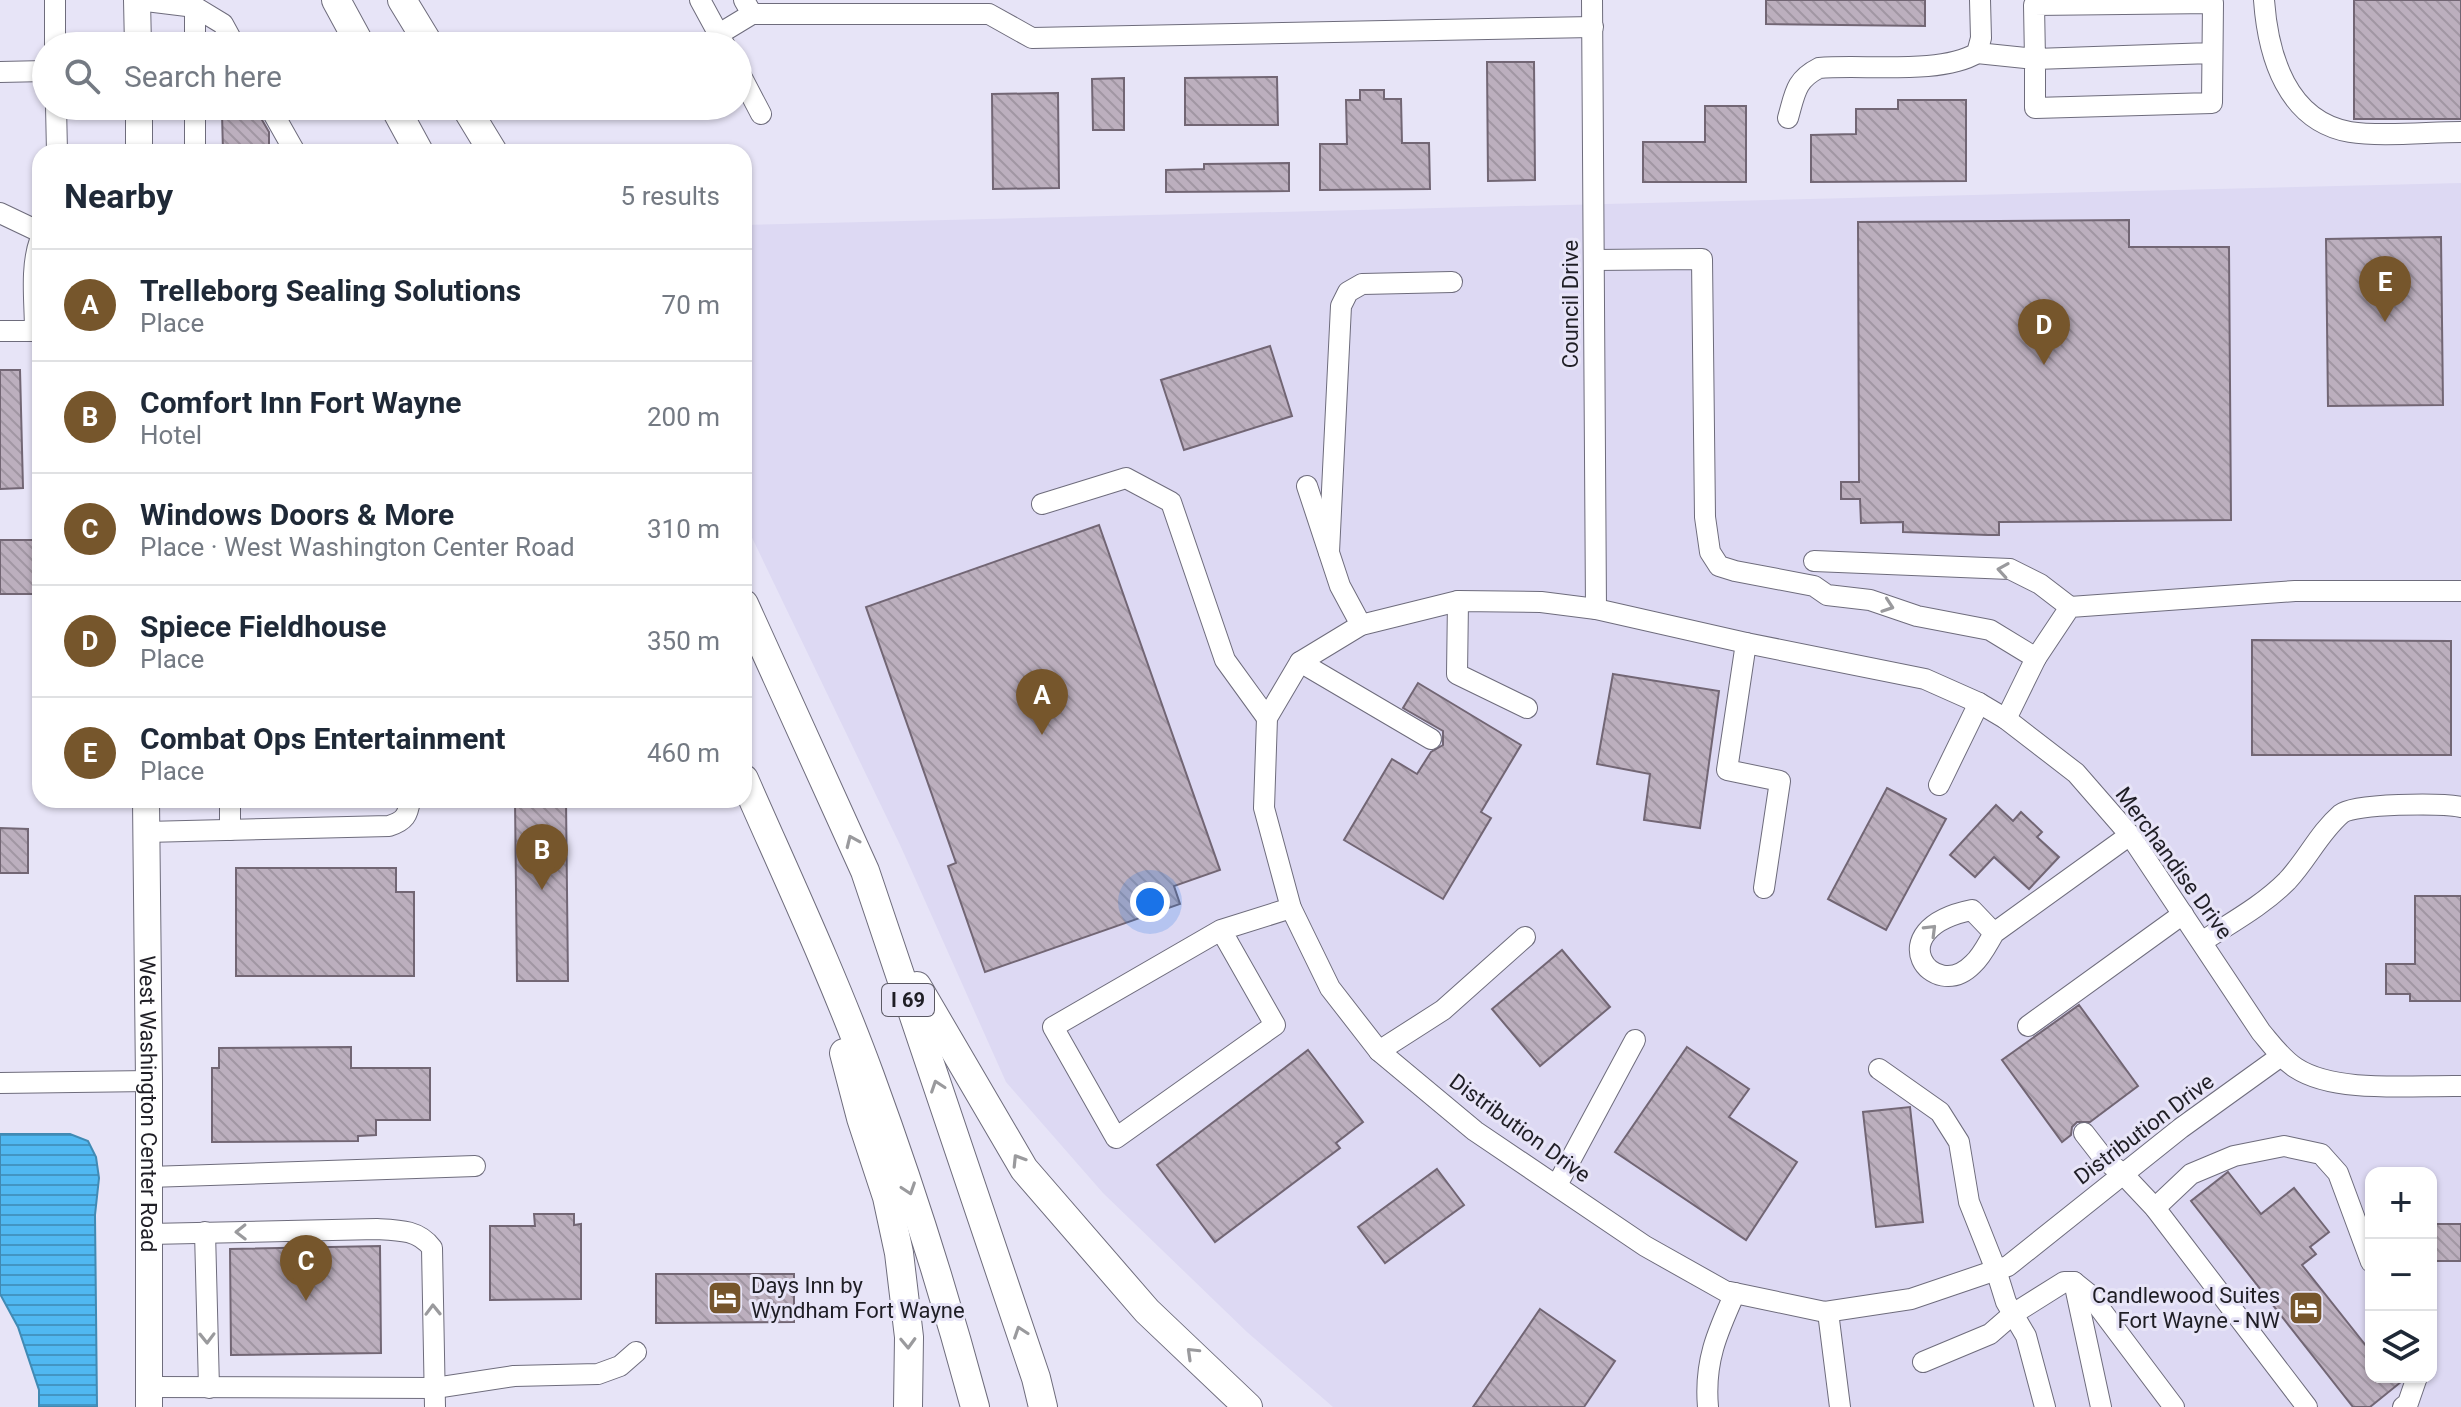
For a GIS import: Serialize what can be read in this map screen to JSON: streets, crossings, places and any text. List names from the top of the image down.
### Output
{
  "streets": {
    "highway": ["I 69"],
    "main road": ["West Washington Center Road"],
    "street": ["Council Drive", "Merchandise Drive", "Distribution Drive"]
  },
  "crossings": [
    ["Council Drive", "Merchandise Drive"],
    ["Council Drive", "Distribution Drive"],
    ["Merchandise Drive", "Distribution Drive"]
  ],
  "places": {
    "hotel": ["Days Inn by Wyndham Fort Wayne", "Candlewood Suites Fort Wayne - NW"]
  },
  "page": {
    "search": "Search here",
    "heading": ["Nearby", "5 results"],
    "list": [
      {
        "mark": "A",
        "name": "Trelleborg Sealing Solutions",
        "note": "Place",
        "value": "70 m"
      },
      {
        "mark": "B",
        "name": "Comfort Inn Fort Wayne",
        "note": "Hotel",
        "value": "200 m"
      },
      {
        "mark": "C",
        "name": "Windows Doors & More",
        "note": "Place · West Washington Center Road",
        "value": "310 m"
      },
      {
        "mark": "D",
        "name": "Spiece Fieldhouse",
        "note": "Place",
        "value": "350 m"
      },
      {
        "mark": "E",
        "name": "Combat Ops Entertainment",
        "note": "Place",
        "value": "460 m"
      }
    ],
    "pins": [
      "E",
      "D",
      "A",
      "B",
      "C"
    ],
    "map_buttons": ["+", "−"]
  }
}
